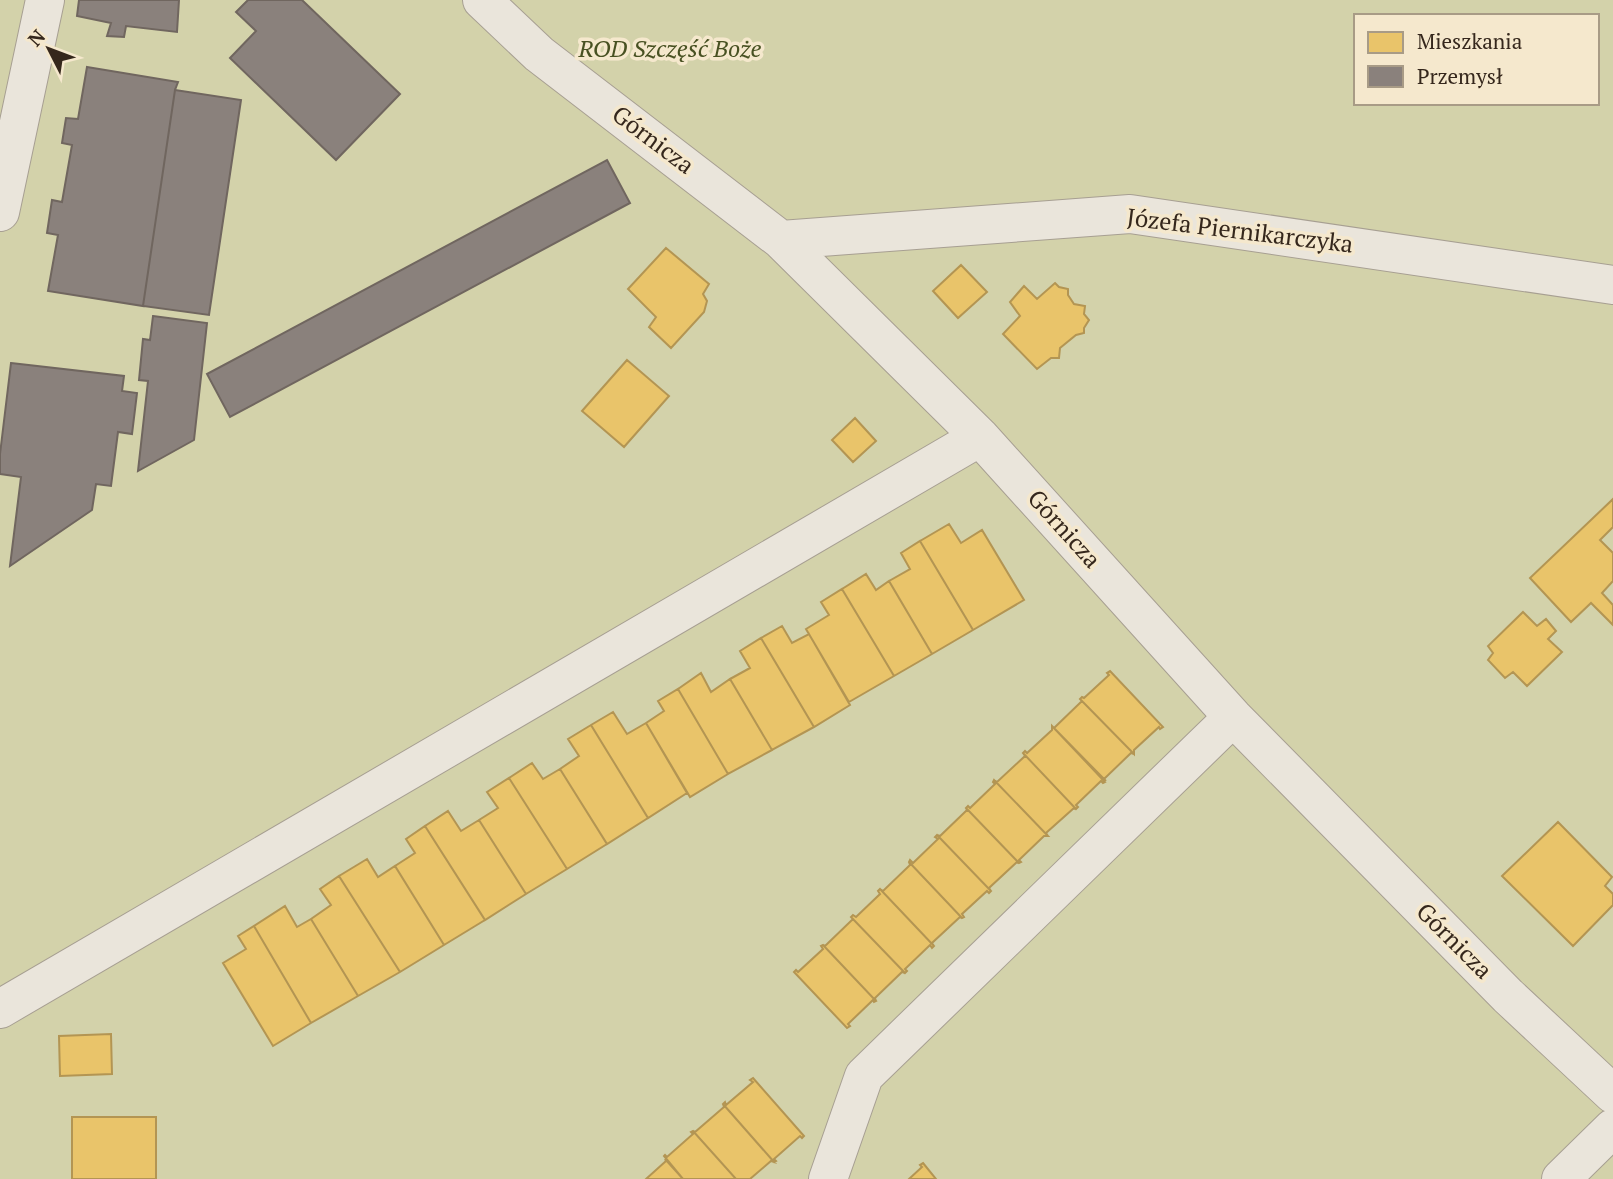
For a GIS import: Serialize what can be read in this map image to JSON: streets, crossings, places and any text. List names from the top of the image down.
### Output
{
  "streets": {
    "street": ["Górnicza", "Józefa Piernikarczyka"]
  },
  "crossings": [
    ["Górnicza", "Józefa Piernikarczyka"]
  ],
  "parks": ["ROD Szczęść Boże"],
  "legend": ["Mieszkania", "Przemysł"],
  "north": "top left"
}
